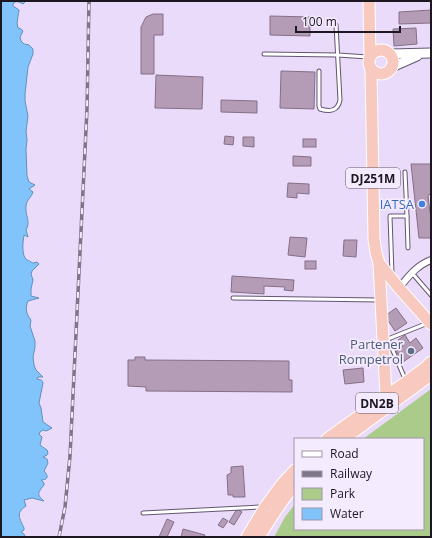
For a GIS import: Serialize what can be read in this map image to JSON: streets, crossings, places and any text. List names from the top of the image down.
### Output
{
  "streets": {
    "highway": ["DJ251M", "DN2B"]
  },
  "crossings": [
    ["DJ251M", "DN2B"]
  ],
  "places": ["IATSA", "Partener Rompetrol"],
  "legend": [
    "Road",
    "Railway",
    "Park",
    "Water"
  ],
  "scale_bar": "100 m"
}
